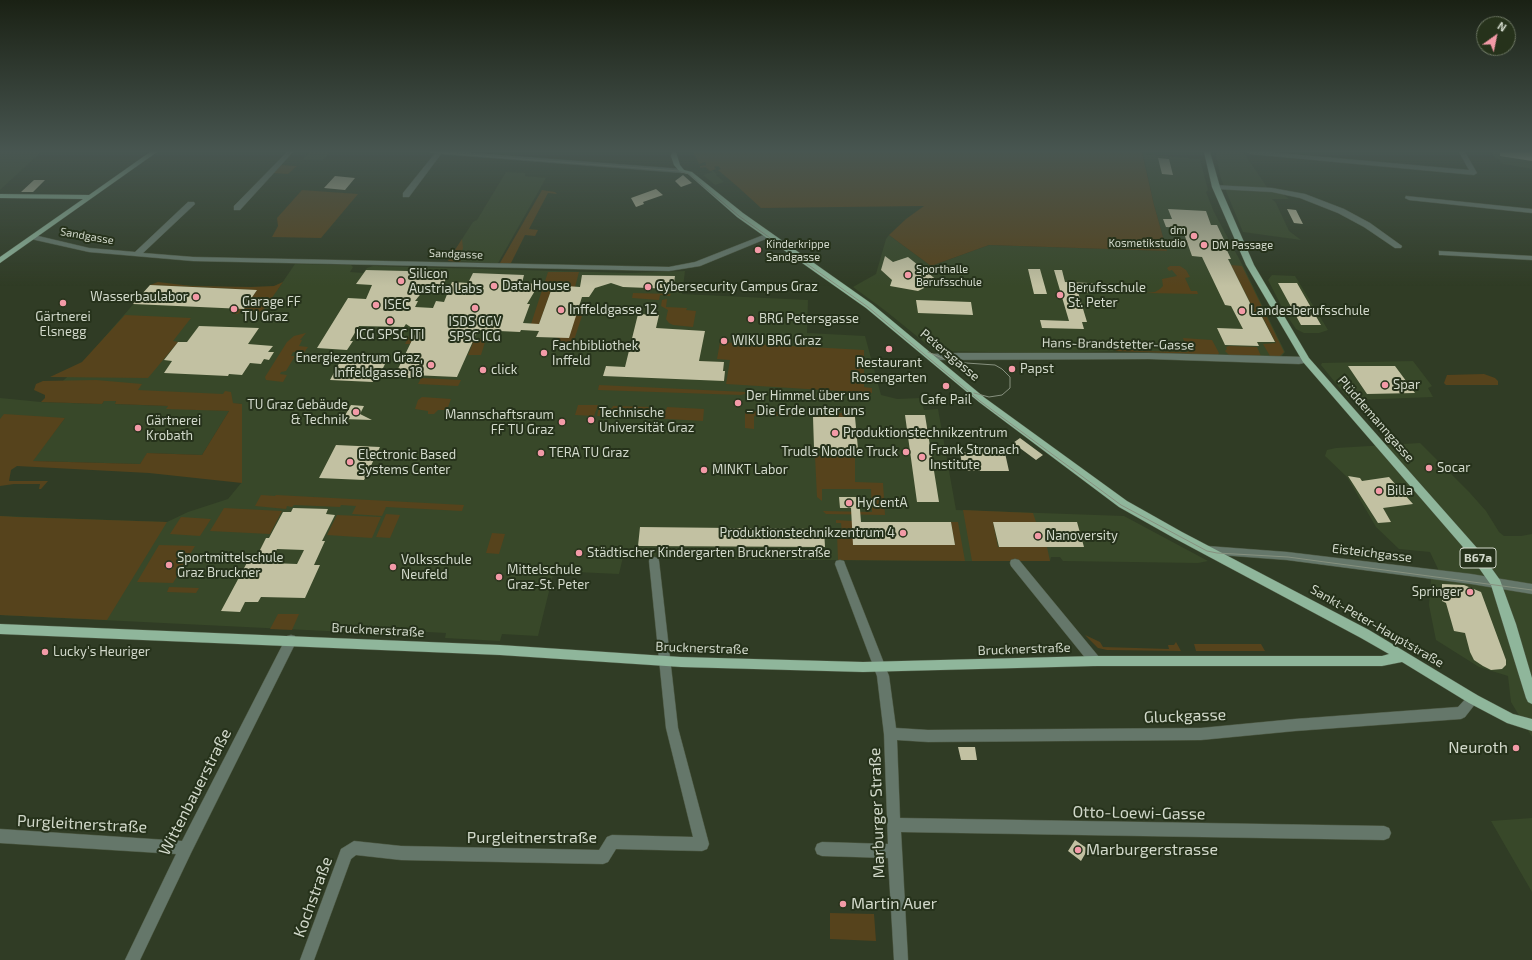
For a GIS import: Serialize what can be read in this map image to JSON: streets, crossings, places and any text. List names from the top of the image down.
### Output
{
  "streets": {
    "main road": [
      "Petersgasse",
      "Plüddemanngasse",
      "B67a",
      "Sankt-Peter-Hauptstraße",
      "Brucknerstraße"
    ],
    "street": [
      "Sandgasse",
      "Hans-Brandstetter-Gasse",
      "Eisteichgasse",
      "Gluckgasse",
      "Wittenbauerstraße",
      "Marburger Straße",
      "Otto-Loewi-Gasse",
      "Purgleitnerstraße",
      "Kochstraße"
    ]
  },
  "crossings": [
    ["Sandgasse", "Petersgasse"],
    ["Hans-Brandstetter-Gasse", "Petersgasse"],
    ["Hans-Brandstetter-Gasse", "Plüddemanngasse"],
    ["Petersgasse", "Eisteichgasse"],
    ["Petersgasse", "Sankt-Peter-Hauptstraße"],
    ["Plüddemanngasse", "Eisteichgasse"],
    ["Eisteichgasse", "Sankt-Peter-Hauptstraße"],
    ["Sankt-Peter-Hauptstraße", "Brucknerstraße"],
    ["Sankt-Peter-Hauptstraße", "Gluckgasse"],
    ["Brucknerstraße", "Wittenbauerstraße"],
    ["Brucknerstraße", "Marburger Straße"],
    ["Brucknerstraße", "Purgleitnerstraße"],
    ["Gluckgasse", "Marburger Straße"],
    ["Wittenbauerstraße", "Purgleitnerstraße"],
    ["Marburger Straße", "Otto-Loewi-Gasse"],
    ["Purgleitnerstraße", "Kochstraße"]
  ],
  "places": [
    "dm Kosmetikstudio",
    "DM Passage",
    "Kinderkrippe Sandgasse",
    "Sporthalle Berufsschule",
    "Silicon Austria Labs",
    "Data House",
    "Cybersecurity Campus Graz",
    "Berufsschule St. Peter",
    "Wasserbaulabor",
    "Gärtnerei Elsnegg",
    "ISEC",
    "ISDS CGV SPSC ICG",
    "Garage FF TU Graz",
    "Inffeldgasse 12",
    "Landesberufsschule",
    "BRG Petersgasse",
    "ICG SPSC ITI",
    "WIKU BRG Graz",
    "Restaurant Rosengarten",
    "Fachbibliothek Inffeld",
    "Energiezentrum Graz, Inffeldgasse 18",
    "Papst",
    "click",
    "Spar",
    "Cafe Pail",
    "Der Himmel über uns – Die Erde unter uns",
    "TU Graz Gebäude & Technik",
    "Technische Universität Graz",
    "Mannschaftsraum FF TU Graz",
    "Gärtnerei Krobath",
    "Produktionstechnikzentrum",
    "Trudls Noodle Truck",
    "TERA TU Graz",
    "Frank Stronach Institute",
    "Electronic Based Systems Center",
    "Socar",
    "MINKT Labor",
    "Billa",
    "HyCentA",
    "Produktionstechnikzentrum 4",
    "Nanoversity",
    "Städtischer Kindergarten Brucknerstraße",
    "Sportmittelschule Graz Bruckner",
    "Volksschule Neufeld",
    "Mittelschule Graz-St. Peter",
    "Springer",
    "Lucky's Heuriger",
    "Neuroth",
    "Marburgerstrasse",
    "Martin Auer"
  ],
  "north": "top right"
}
